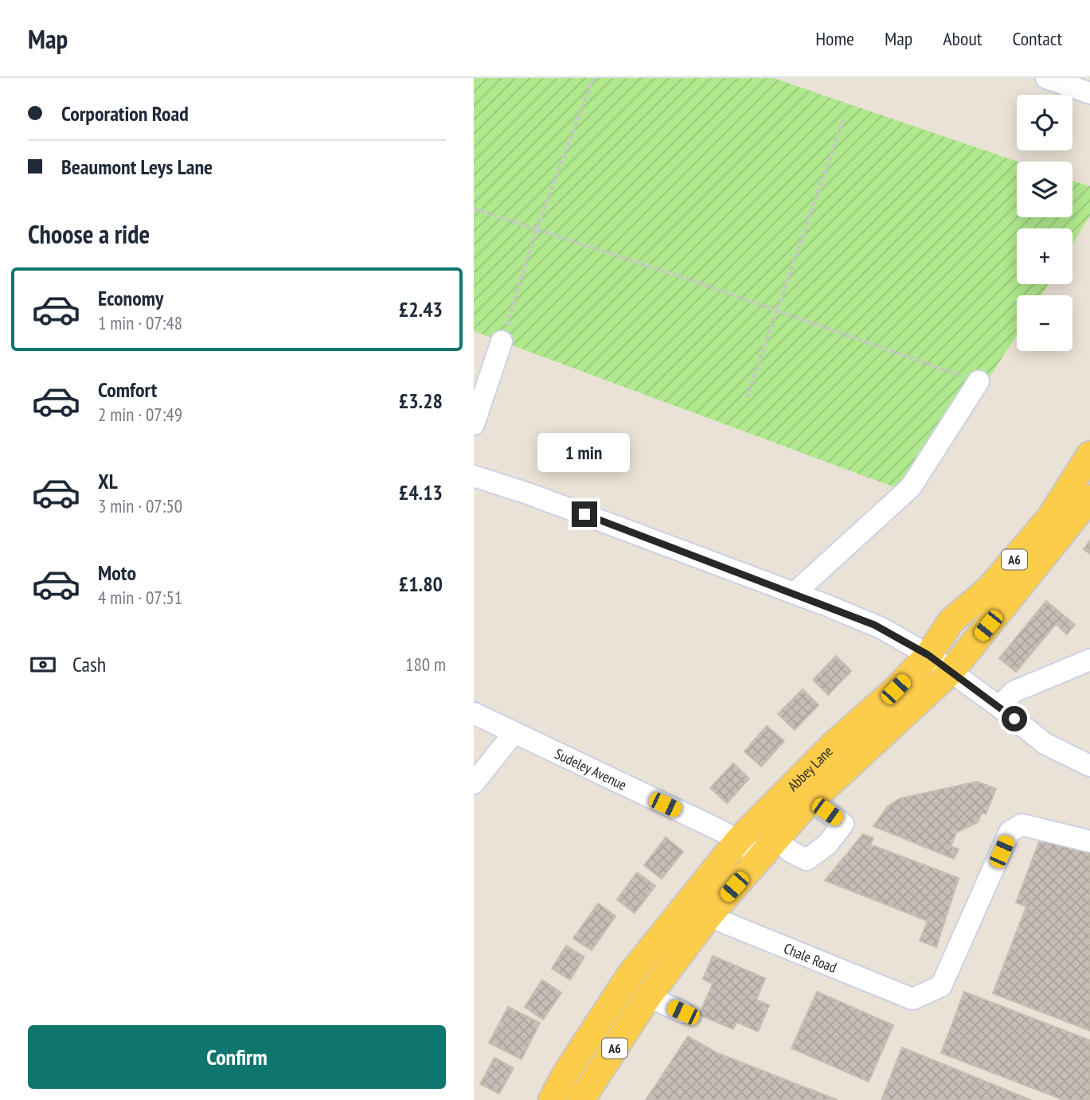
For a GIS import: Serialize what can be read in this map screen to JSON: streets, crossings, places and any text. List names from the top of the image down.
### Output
{
  "streets": {
    "main road": ["A6", "Abbey Lane"],
    "street": ["Sudeley Avenue", "Chale Road"]
  },
  "crossings": [
    ["Abbey Lane", "Sudeley Avenue"],
    ["Abbey Lane", "Chale Road"]
  ],
  "page": {
    "header": "Map",
    "nav": [
      "Home",
      "Map",
      "About",
      "Contact"
    ],
    "banner": ["Corporation Road", "Beaumont Leys Lane"],
    "map_buttons": ["+", "−"],
    "heading": "Choose a ride",
    "list": [
      {
        "name": "Economy",
        "note": "1 min · 07:48",
        "value": "£2.43"
      },
      {
        "name": "Comfort",
        "note": "2 min · 07:49",
        "value": "£3.28"
      },
      {
        "name": "XL",
        "note": "3 min · 07:50",
        "value": "£4.13"
      },
      {
        "name": "Moto",
        "note": "4 min · 07:51",
        "value": "£1.80"
      }
    ],
    "bubble": "1 min",
    "pay": ["Cash", "180 m"],
    "buttons": "Confirm"
  }
}
